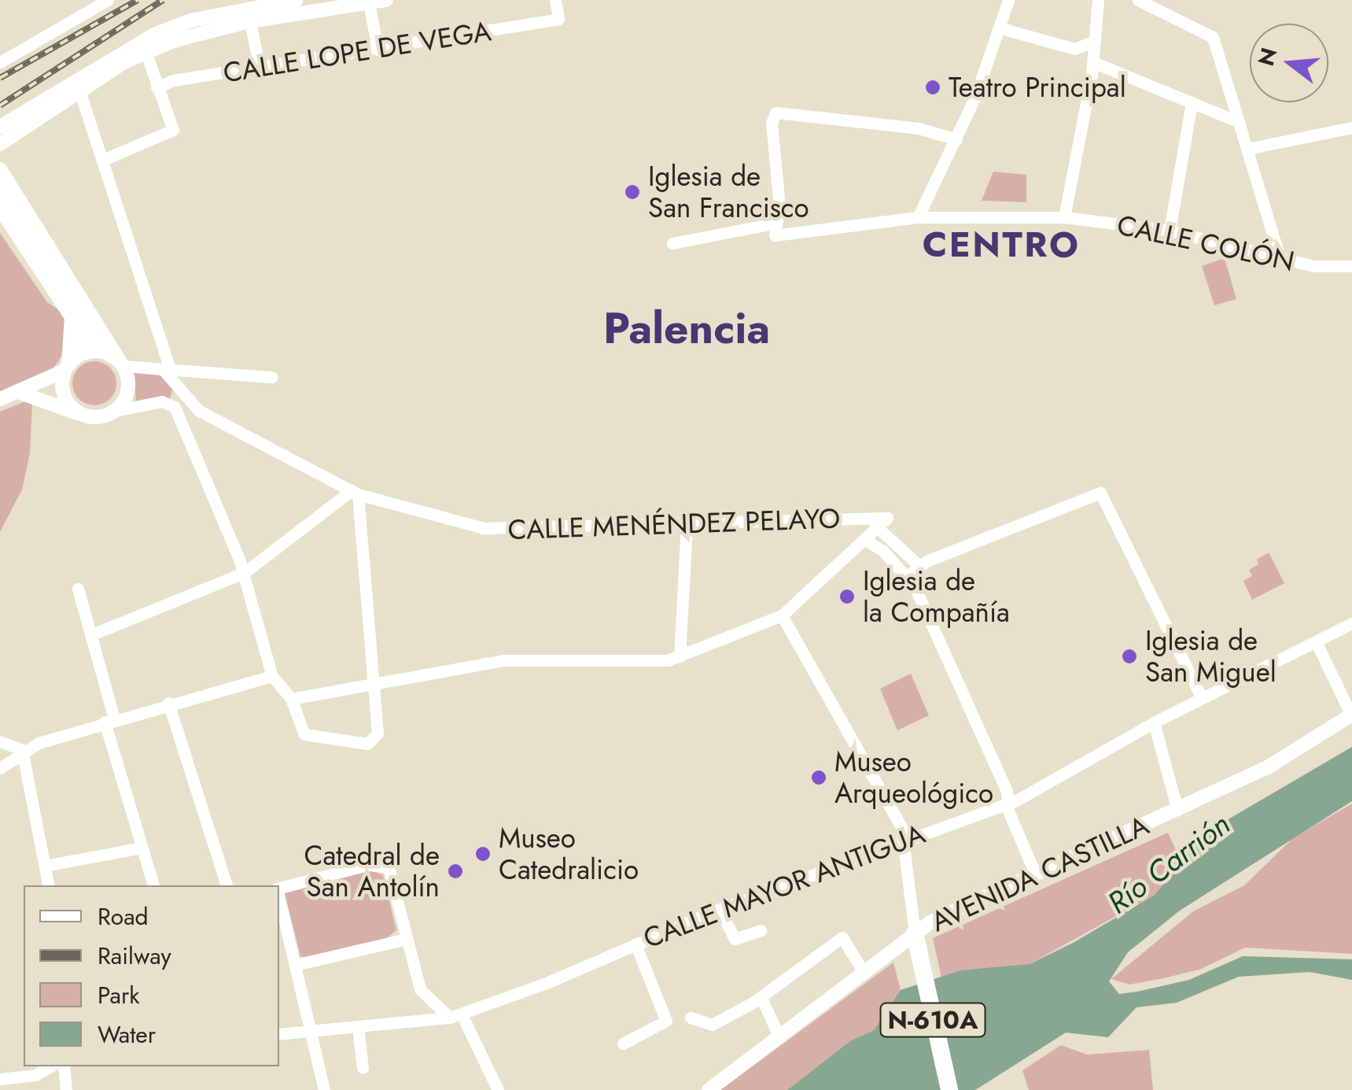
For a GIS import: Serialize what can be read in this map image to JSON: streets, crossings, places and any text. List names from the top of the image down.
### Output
{
  "streets": {
    "highway": ["N-610A"],
    "main road": ["AVENIDA CASTILLA"],
    "street": [
      "CALLE LOPE DE VEGA",
      "CALLE COLÓN",
      "CALLE MENÉNDEZ PELAYO",
      "CALLE MAYOR ANTIGUA"
    ]
  },
  "crossings": [
    ["AVENIDA CASTILLA", "N-610A"]
  ],
  "districts": ["CENTRO", "Palencia"],
  "water": ["Río Carrión"],
  "places": [
    "Teatro Principal",
    "Iglesia de San Francisco",
    "Iglesia de la Compañía",
    "Iglesia de San Miguel",
    "Museo Arqueológico",
    "Museo Catedralicio",
    "Catedral de San Antolín"
  ],
  "legend": [
    "Road",
    "Railway",
    "Park",
    "Water"
  ],
  "north": "left"
}
